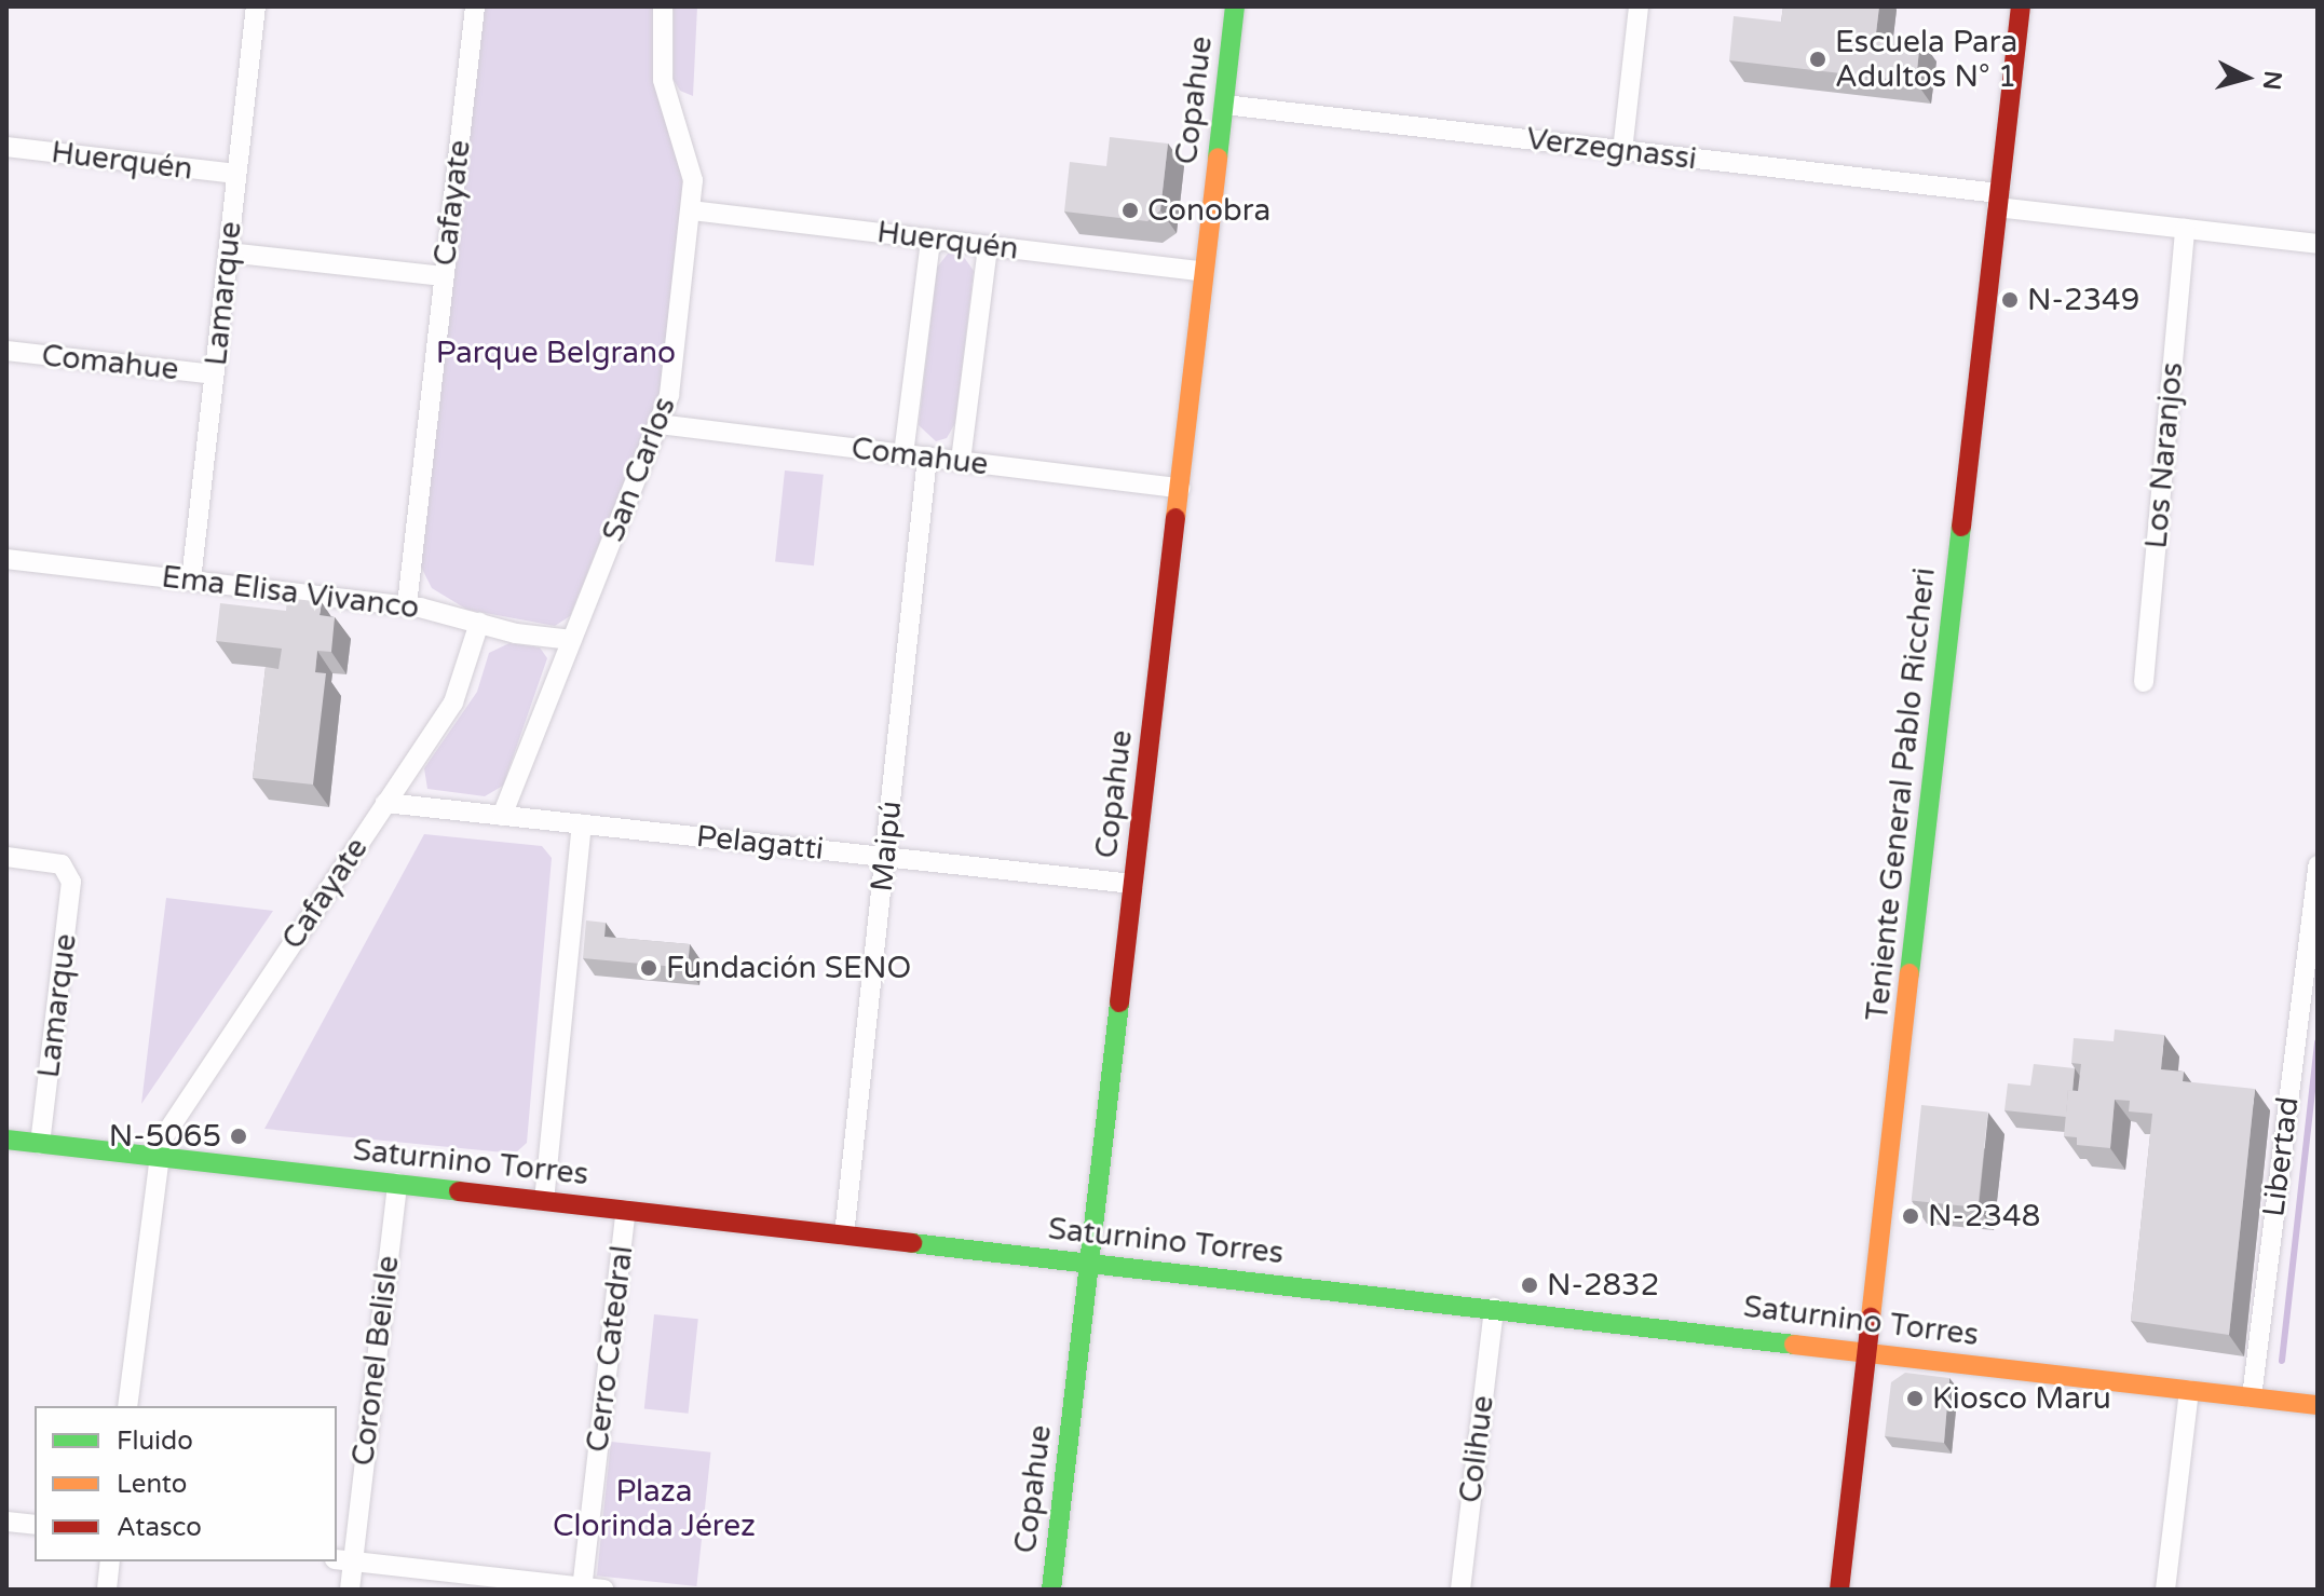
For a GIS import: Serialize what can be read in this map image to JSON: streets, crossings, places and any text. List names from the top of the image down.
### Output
{
  "streets": {
    "street": [
      "Copahue",
      "Verzegnassi",
      "Huerquén",
      "Cafayate",
      "Lamarque",
      "Comahue",
      "Los Naranjos",
      "San Carlos",
      "Ema Elisa Vivanco",
      "Teniente General Pablo Riccheri",
      "Pelagatti",
      "Maipú",
      "Libertad",
      "Saturnino Torres",
      "Cerro Catedral",
      "Coronel Belisle",
      "Colihue"
    ]
  },
  "crossings": [
    ["Copahue", "Verzegnassi"],
    ["Copahue", "Huerquén"],
    ["Copahue", "Comahue"],
    ["Copahue", "Pelagatti"],
    ["Copahue", "Saturnino Torres"],
    ["Verzegnassi", "Los Naranjos"],
    ["Verzegnassi", "Teniente General Pablo Riccheri"],
    ["Huerquén", "Lamarque"],
    ["Huerquén", "San Carlos"],
    ["Cafayate", "Ema Elisa Vivanco"],
    ["Cafayate", "Pelagatti"],
    ["Cafayate", "Saturnino Torres"],
    ["Lamarque", "Comahue"],
    ["Lamarque", "Ema Elisa Vivanco"],
    ["Lamarque", "Saturnino Torres"],
    ["Comahue", "San Carlos"],
    ["Comahue", "Maipú"],
    ["San Carlos", "Ema Elisa Vivanco"],
    ["San Carlos", "Pelagatti"],
    ["Teniente General Pablo Riccheri", "Saturnino Torres"],
    ["Pelagatti", "Maipú"],
    ["Maipú", "Saturnino Torres"],
    ["Libertad", "Saturnino Torres"],
    ["Saturnino Torres", "Cerro Catedral"],
    ["Saturnino Torres", "Coronel Belisle"],
    ["Saturnino Torres", "Colihue"]
  ],
  "parks": ["Parque Belgrano", "Plaza Clorinda Jérez"],
  "places": [
    "Escuela Para Adultos N° 1",
    "Conobra",
    "N-2349",
    "Fundación SENO",
    "N-5065",
    "N-2348",
    "N-2832",
    "Kiosco Maru"
  ],
  "legend": ["Fluido", "Lento", "Atasco"],
  "north": "right"
}
